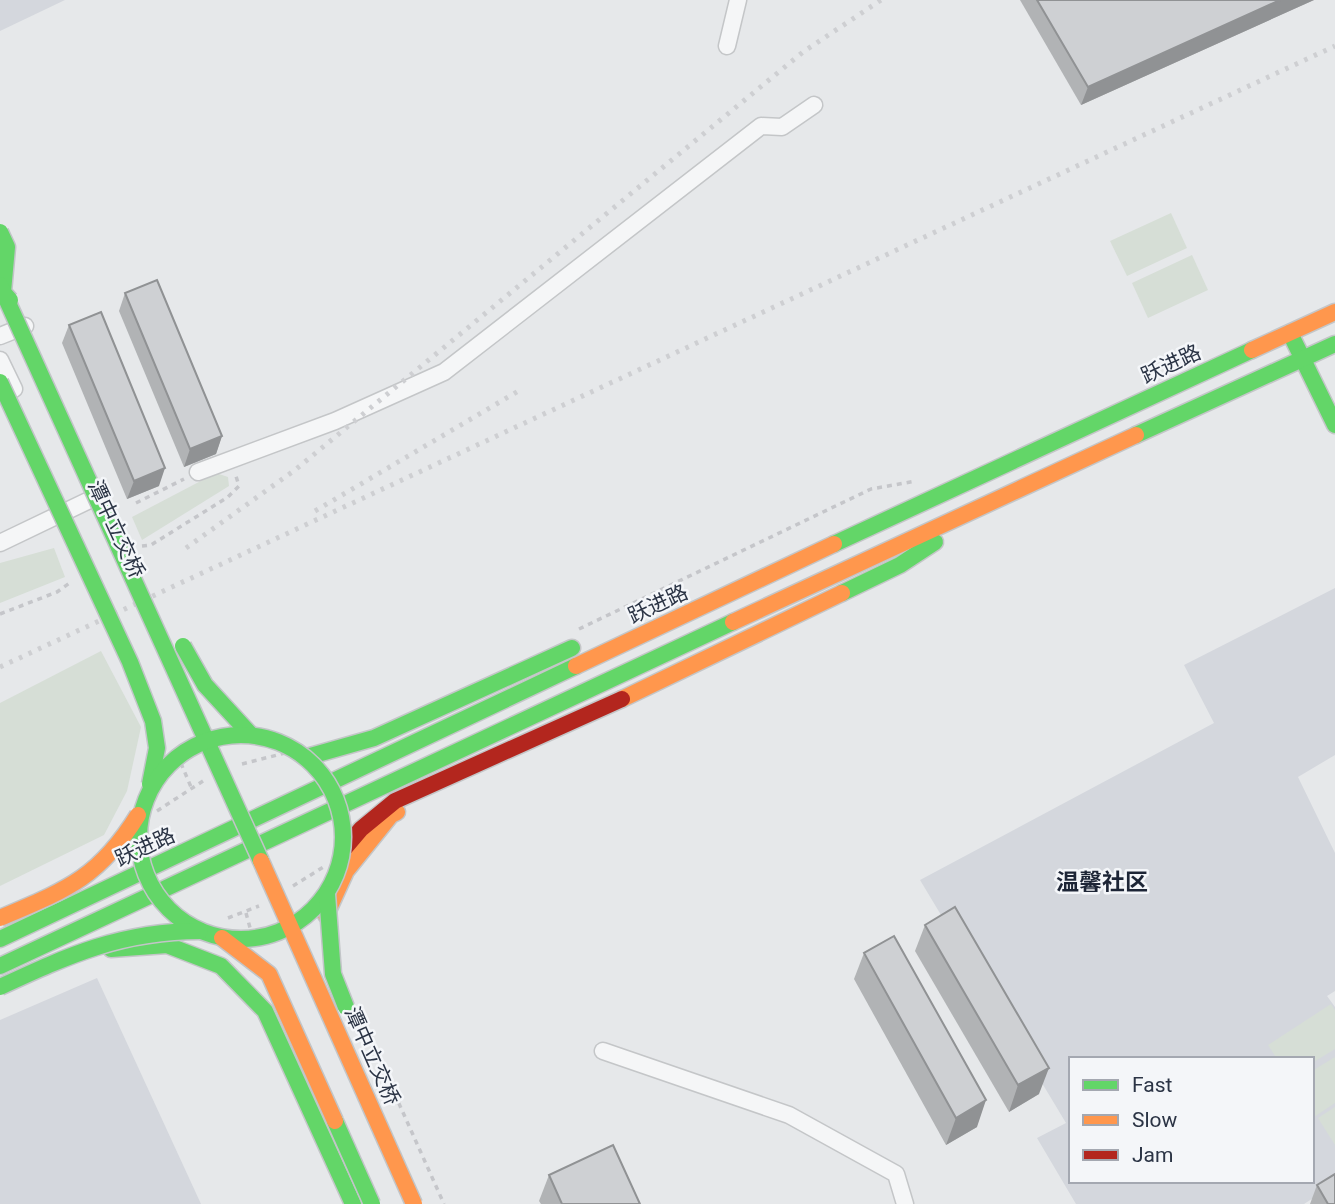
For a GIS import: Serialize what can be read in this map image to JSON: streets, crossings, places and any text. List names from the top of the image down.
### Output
{
  "streets": {
    "main road": ["跃进路", "潭中立交桥"]
  },
  "districts": ["温馨社区"],
  "legend": ["Fast", "Slow", "Jam"]
}
